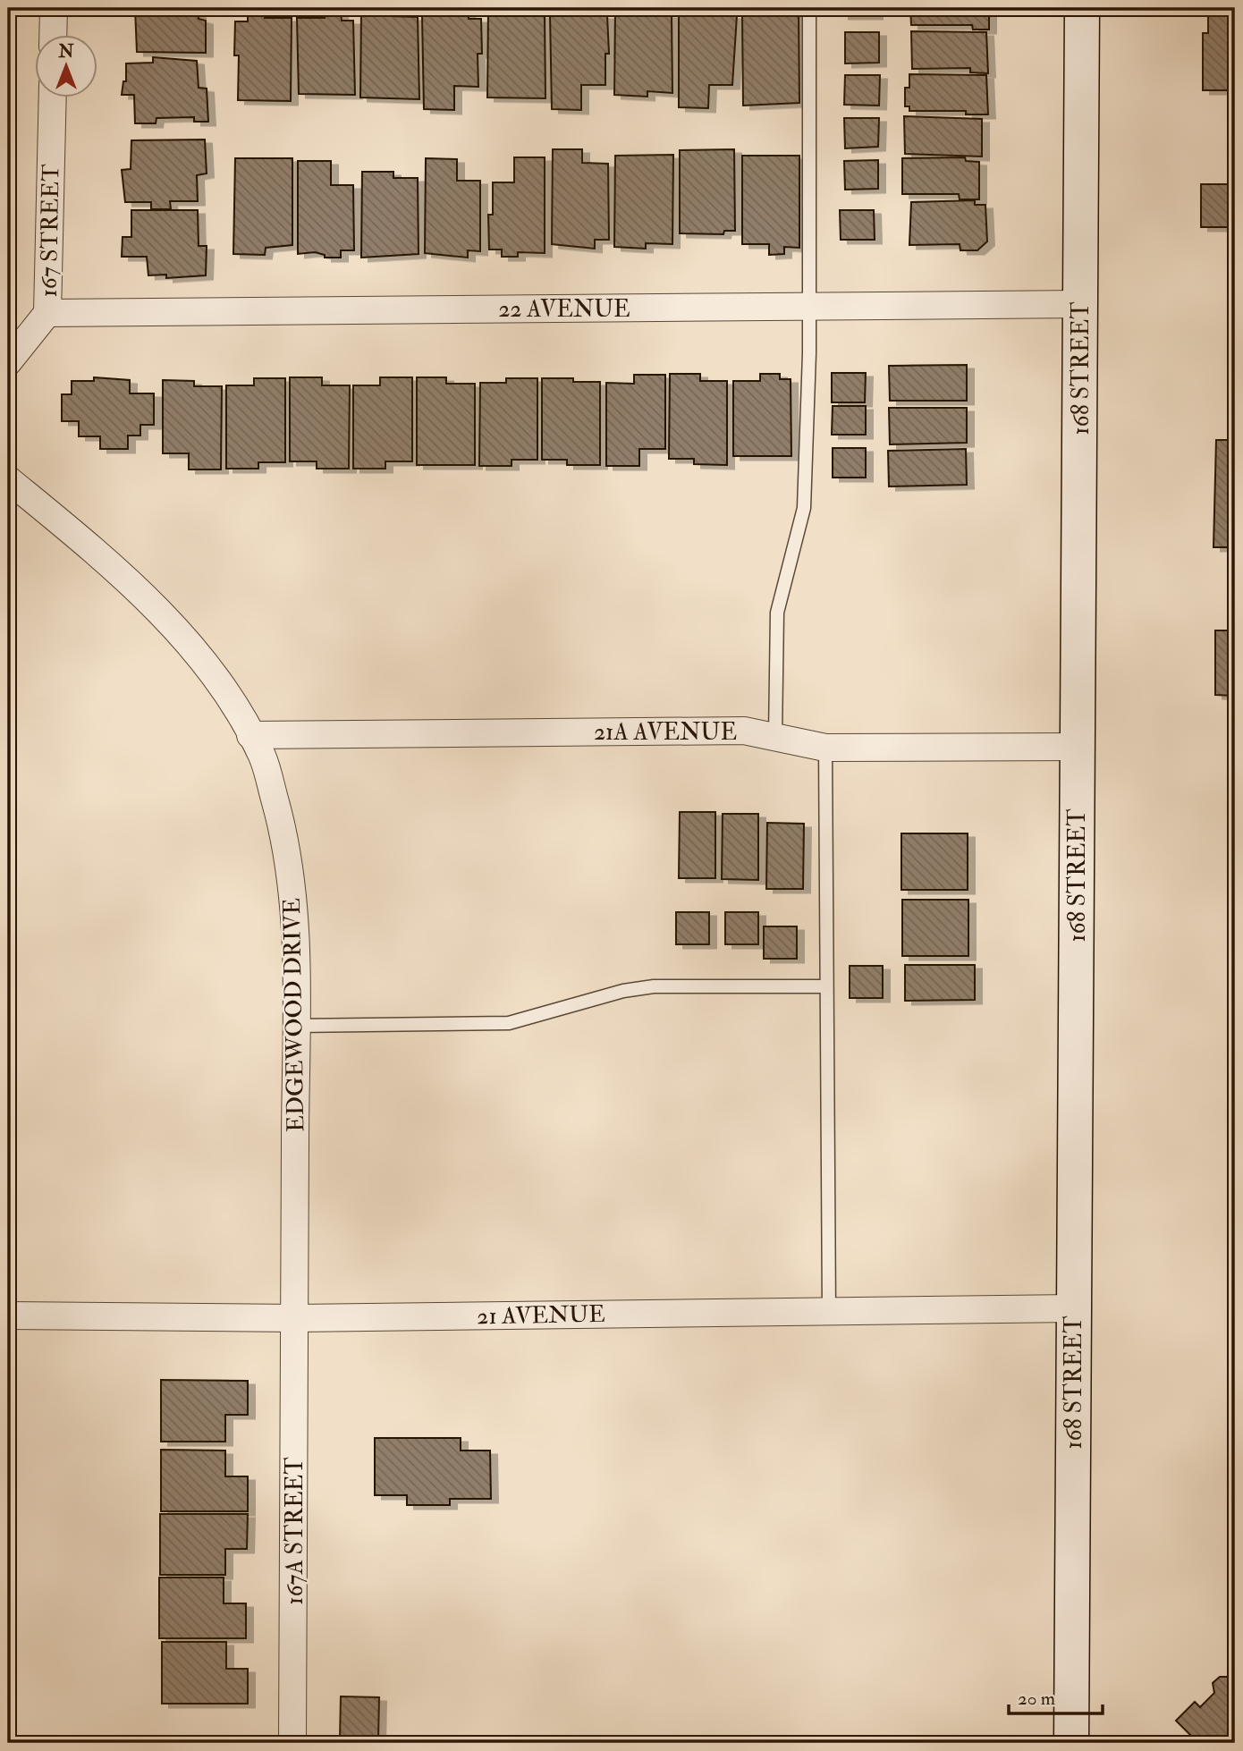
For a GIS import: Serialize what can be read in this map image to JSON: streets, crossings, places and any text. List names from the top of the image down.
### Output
{
  "streets": {
    "main road": ["168 STREET"],
    "street": [
      "167 STREET",
      "22 AVENUE",
      "21A AVENUE",
      "EDGEWOOD DRIVE",
      "21 AVENUE",
      "167A STREET"
    ]
  },
  "crossings": [
    ["167 STREET", "22 AVENUE"],
    ["22 AVENUE", "168 STREET"],
    ["168 STREET", "21A AVENUE"],
    ["168 STREET", "21 AVENUE"],
    ["21A AVENUE", "EDGEWOOD DRIVE"],
    ["EDGEWOOD DRIVE", "21 AVENUE"],
    ["EDGEWOOD DRIVE", "167A STREET"],
    ["21 AVENUE", "167A STREET"]
  ],
  "scale_bar": "20 m",
  "north": "top"
}
